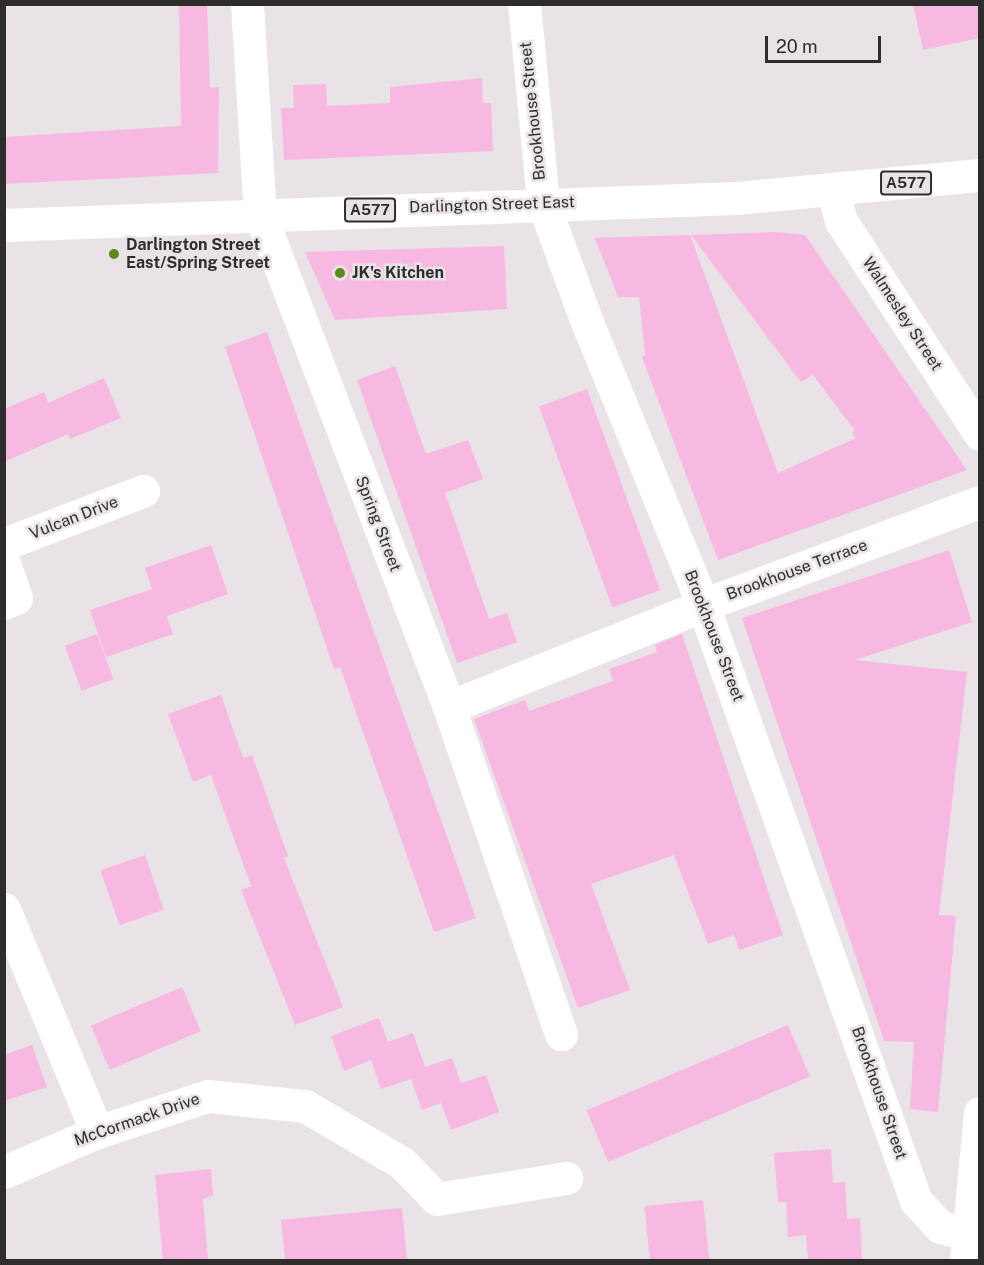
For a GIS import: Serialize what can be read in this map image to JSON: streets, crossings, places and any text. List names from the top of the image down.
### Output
{
  "streets": {
    "main road": [
      "Brookhouse Street",
      "A577",
      "Darlington Street East",
      "Walmesley Street",
      "Vulcan Drive",
      "Spring Street",
      "Brookhouse Terrace",
      "McCormack Drive"
    ]
  },
  "crossings": [
    ["Brookhouse Street", "Darlington Street East"],
    ["Brookhouse Street", "Brookhouse Terrace"],
    ["Darlington Street East", "Walmesley Street"],
    ["Darlington Street East", "Spring Street"],
    ["Spring Street", "Brookhouse Terrace"]
  ],
  "places": ["Darlington Street East/Spring Street", "JK's Kitchen"],
  "scale_bar": "20 m"
}
